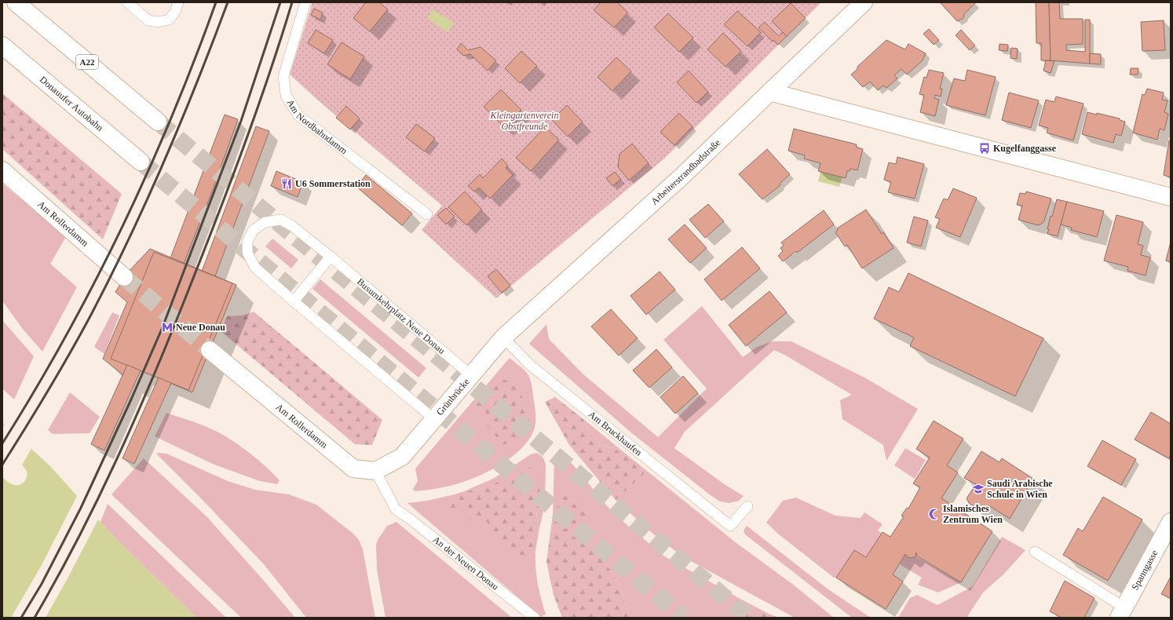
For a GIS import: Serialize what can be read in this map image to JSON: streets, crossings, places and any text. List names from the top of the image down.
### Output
{
  "streets": {
    "main road": [
      "A22",
      "Donauufer Autobahn",
      "Arbeiterstrandbadstraße",
      "Am Rollerdamm",
      "Grünbrücke",
      "Spanngasse"
    ],
    "lane": [
      "Am Nordbahndamm",
      "Busumkehrplatz Neue Donau",
      "Am Bruckhaufen",
      "An der Neuen Donau"
    ]
  },
  "crossings": [
    ["Arbeiterstrandbadstraße", "Grünbrücke"],
    ["Arbeiterstrandbadstraße", "Am Bruckhaufen"],
    ["Am Rollerdamm", "Grünbrücke"],
    ["Am Rollerdamm", "An der Neuen Donau"],
    ["Busumkehrplatz Neue Donau", "Grünbrücke"],
    ["Grünbrücke", "Am Bruckhaufen"],
    ["Grünbrücke", "An der Neuen Donau"]
  ],
  "parks": ["Kleingartenverein Obstfreunde"],
  "places": {
    "bus stop": ["Kugelfanggasse"],
    "restaurant": ["U6 Sommerstation"],
    "metro station": ["Neue Donau"],
    "school or university": ["Saudi Arabische Schule in Wien"],
    "mosque": ["Islamisches Zentrum Wien"]
  }
}
